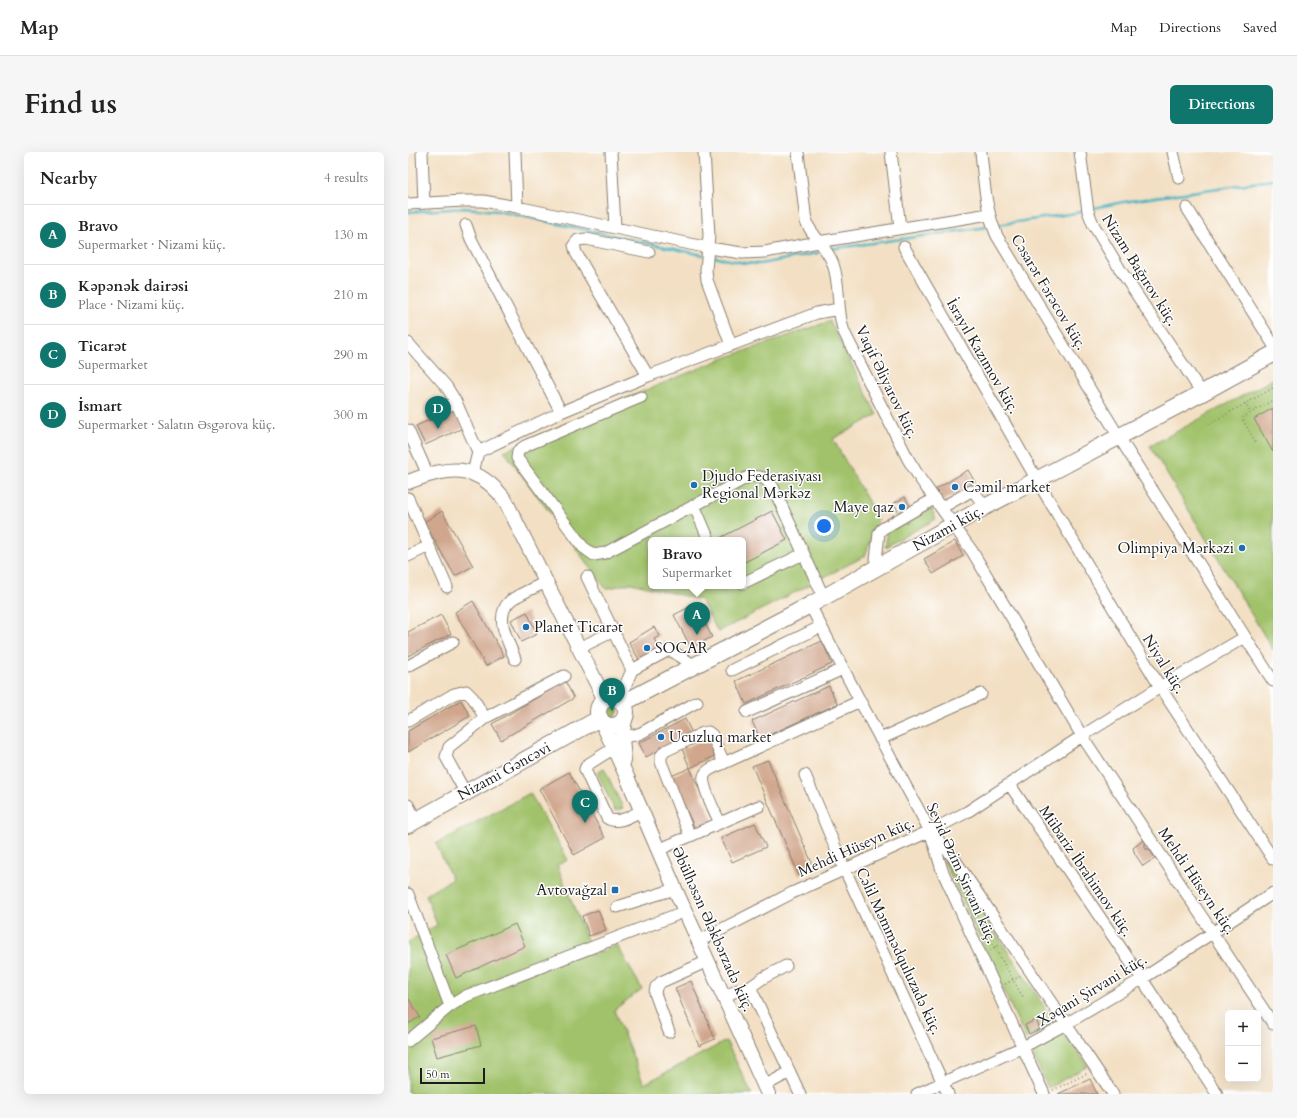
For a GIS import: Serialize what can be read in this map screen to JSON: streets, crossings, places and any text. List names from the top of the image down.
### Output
{
  "streets": {
    "highway": ["Nizami küç.", "Nizami Gəncəvi"],
    "main road": ["Əbülhəsən Ələkbərzadə küç."],
    "street": [
      "Nizam Bağırov küç.",
      "Cəsarət Fərəcov küç.",
      "İsrayıl Kazımov küç.",
      "Vaqif Əliyarov küç.",
      "Niyal küç.",
      "Mehdi Hüseyn küç.",
      "Mübariz İbrahimov küç.",
      "Seyid Əzim Şirvani küç.",
      "Cəlil Məmmədquluzadə küç.",
      "Xəqani Şirvani küç."
    ]
  },
  "crossings": [
    ["Nizam Bağırov küç.", "Nizami küç."],
    ["Cəsarət Fərəcov küç.", "Nizami küç."],
    ["Cəsarət Fərəcov küç.", "Mehdi Hüseyn küç."],
    ["İsrayıl Kazımov küç.", "Nizami küç."],
    ["İsrayıl Kazımov küç.", "Niyal küç."],
    ["Vaqif Əliyarov küç.", "Nizami küç."],
    ["Vaqif Əliyarov küç.", "Mehdi Hüseyn küç."],
    ["Nizami küç.", "Niyal küç."],
    ["Nizami küç.", "Nizami Gəncəvi"],
    ["Nizami küç.", "Mehdi Hüseyn küç."],
    ["Nizami küç.", "Seyid Əzim Şirvani küç."],
    ["Niyal küç.", "Mehdi Hüseyn küç."],
    ["Mehdi Hüseyn küç.", "Mübariz İbrahimov küç."],
    ["Mehdi Hüseyn küç.", "Seyid Əzim Şirvani küç."],
    ["Mehdi Hüseyn küç.", "Əbülhəsən Ələkbərzadə küç."],
    ["Mehdi Hüseyn küç.", "Cəlil Məmmədquluzadə küç."],
    ["Mehdi Hüseyn küç.", "Xəqani Şirvani küç."],
    ["Mübariz İbrahimov küç.", "Xəqani Şirvani küç."],
    ["Seyid Əzim Şirvani küç.", "Xəqani Şirvani küç."],
    ["Cəlil Məmmədquluzadə küç.", "Xəqani Şirvani küç."]
  ],
  "places": {
    "other": [
      "Djudo Federasiyası Regional Mərkəz",
      "Cəmil market",
      "Maye qaz",
      "Olimpiya Mərkəzi",
      "Planet Ticarət",
      "SOCAR",
      "Ucuzluq market"
    ],
    "transit": ["Avtovağzal"]
  },
  "scale_bar": "50 m",
  "page": {
    "header": "Map",
    "nav": ["Map", "Directions", "Saved"],
    "title": "Find us",
    "buttons": "Directions",
    "heading": ["Nearby", "4 results"],
    "list": [
      {
        "mark": "A",
        "name": "Bravo",
        "note": "Supermarket · Nizami küç.",
        "value": "130 m"
      },
      {
        "mark": "B",
        "name": "Kəpənək dairəsi",
        "note": "Place · Nizami küç.",
        "value": "210 m"
      },
      {
        "mark": "C",
        "name": "Ticarət",
        "note": "Supermarket",
        "value": "290 m"
      },
      {
        "mark": "D",
        "name": "İsmart",
        "note": "Supermarket · Salatın Əsgərova küç.",
        "value": "300 m"
      }
    ],
    "pins": [
      "D",
      "A",
      "B",
      "C"
    ],
    "popup": ["Bravo", "Supermarket"],
    "map_buttons": ["+", "−"],
    "scale": "50 m"
  }
}
